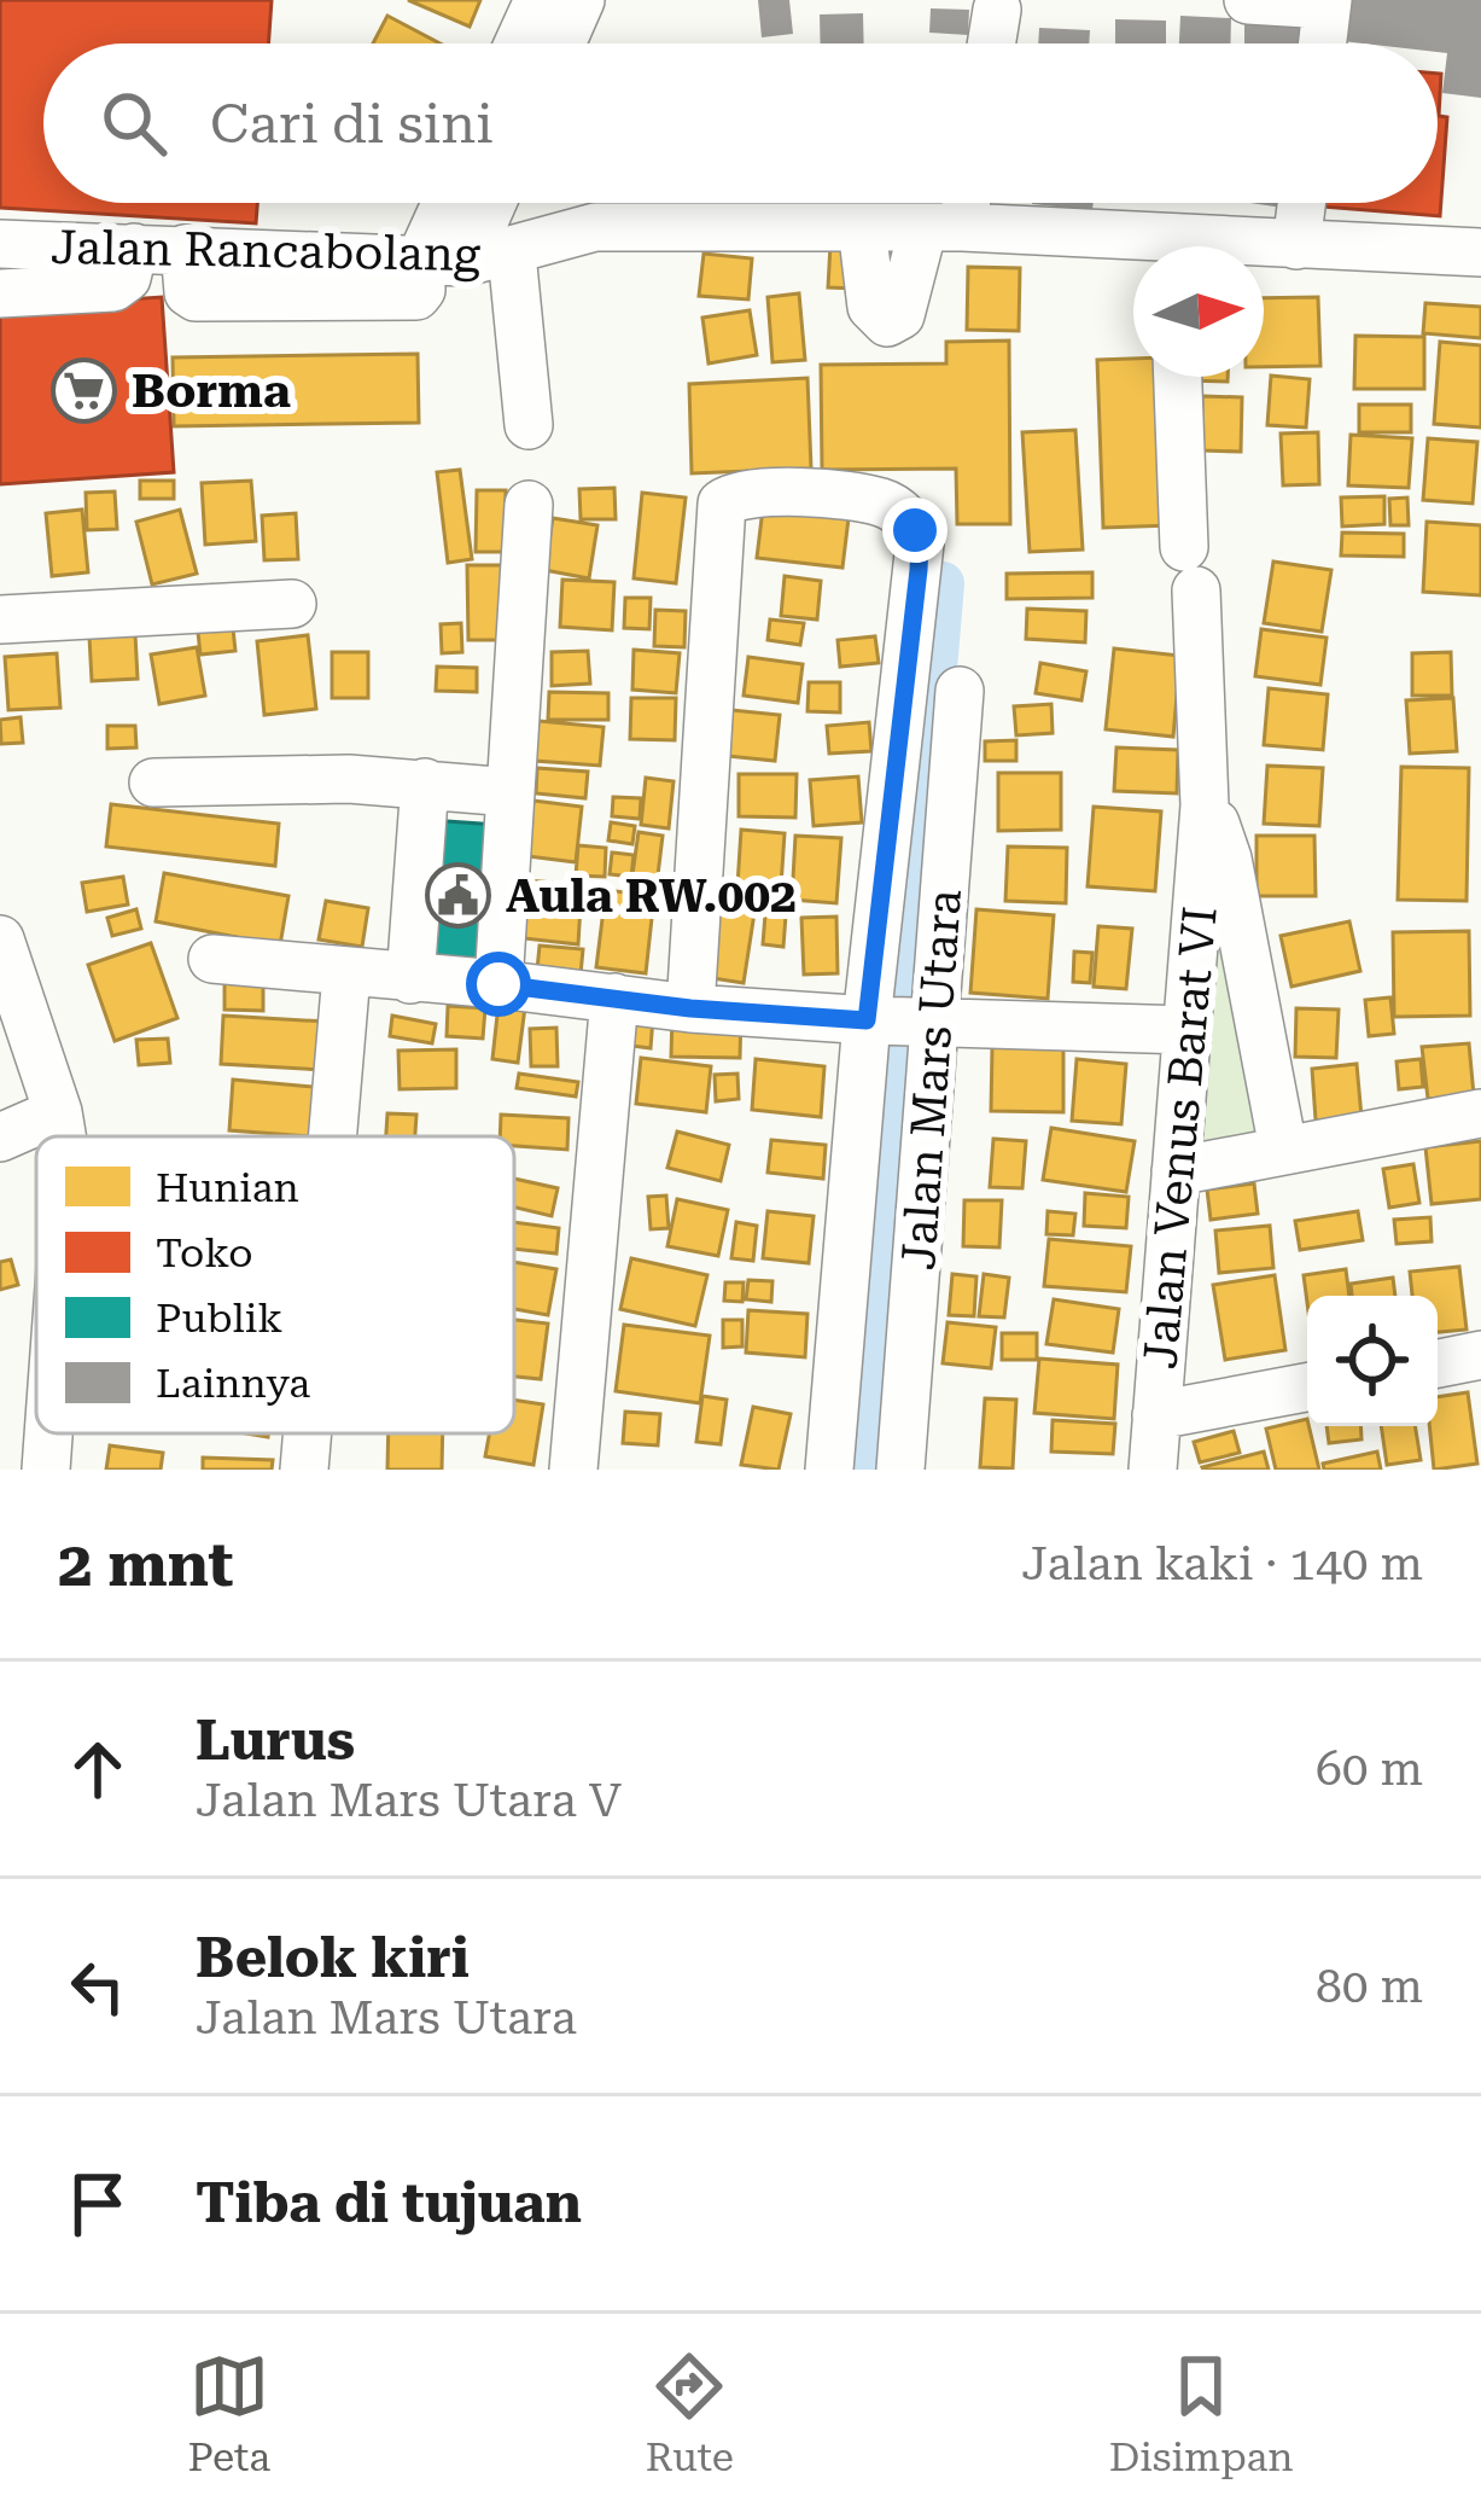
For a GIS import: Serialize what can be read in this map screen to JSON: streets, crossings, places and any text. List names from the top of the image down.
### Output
{
  "streets": {
    "street": ["Jalan Rancabolang", "Jalan Mars Utara", "Jalan Venus Barat VI"]
  },
  "places": {
    "supermarket": ["Borma"],
    "public building": ["Aula RW.002"]
  },
  "legend": [
    "Hunian",
    "Toko",
    "Publik",
    "Lainnya"
  ],
  "north": "right",
  "page": {
    "search": "Cari di sini",
    "heading": ["2 mnt", "Jalan kaki · 140 m"],
    "list": [
      ["Lurus", "Jalan Mars Utara V", "60 m"],
      ["Belok kiri", "Jalan Mars Utara", "80 m"],
      "Tiba di tujuan"
    ],
    "nav": ["Peta", "Rute", "Disimpan"]
  }
}
